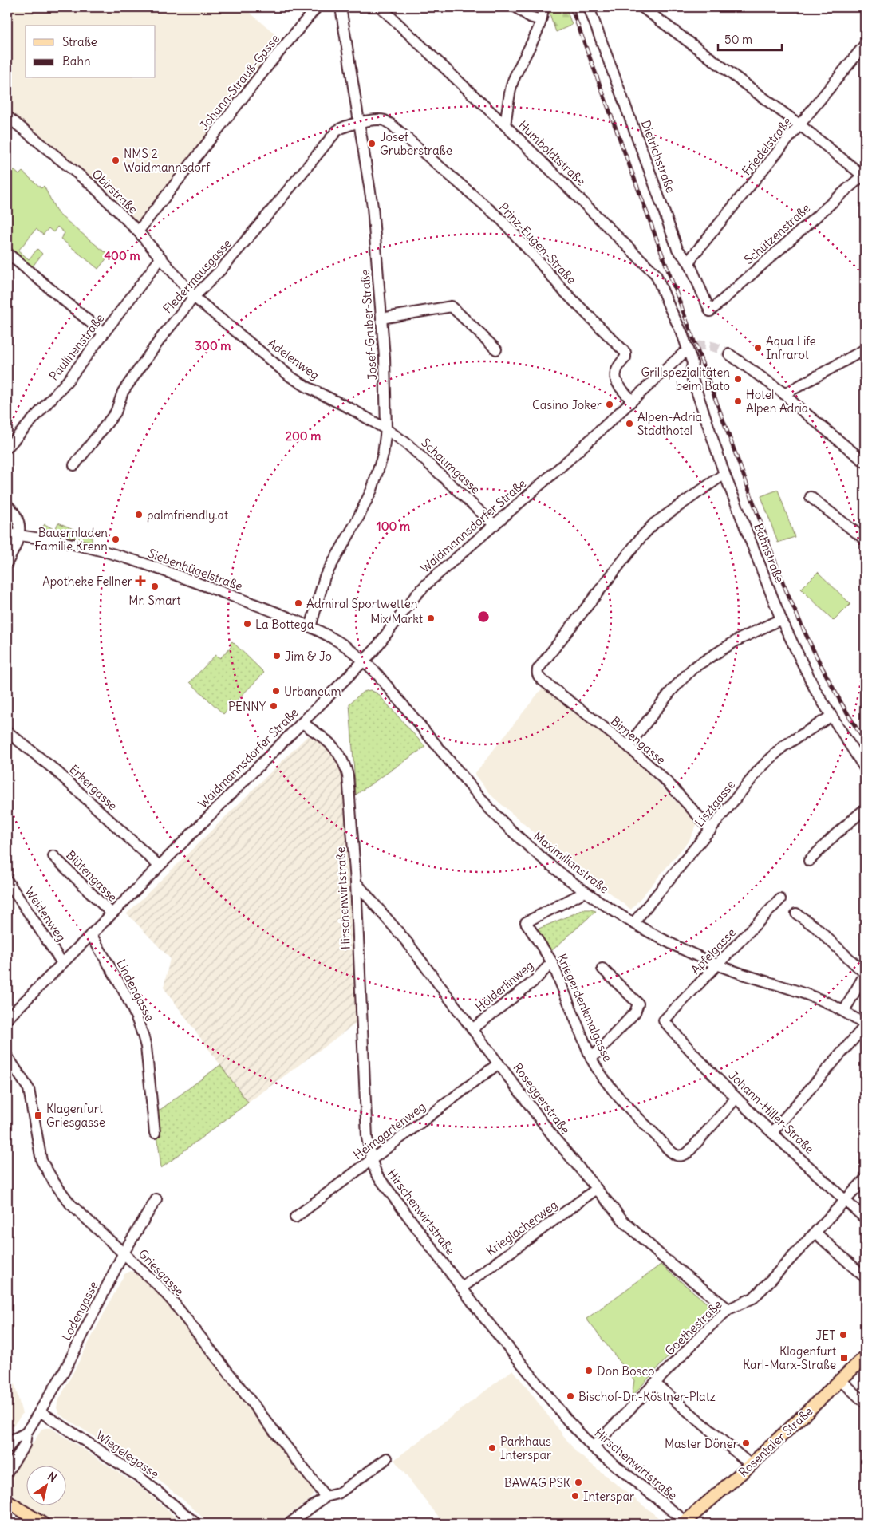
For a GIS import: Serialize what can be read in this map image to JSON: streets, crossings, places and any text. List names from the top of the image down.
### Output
{
  "streets": {
    "main road": ["Rosentaler Straße"],
    "street": [
      "Johann-Strauß-Gasse",
      "Friedelstraße",
      "Humboldtstraße",
      "Dietrichstraße",
      "Obirstraße",
      "Schützenstraße",
      "Prinz-Eugen-Straße",
      "Fledermausgasse",
      "Josef-Gruber-Straße",
      "Paulinenstraße",
      "Adelenweg",
      "Schaumgasse",
      "Waidmannsdorfer Straße",
      "Bahnstraße",
      "Siebenhügelstraße",
      "Birnengasse",
      "Erkergasse",
      "Lisztgasse",
      "Maximilianstraße",
      "Blütengasse",
      "Hirschenwirtstraße",
      "Weidenweg",
      "Apfelgasse",
      "Hölderlinweg",
      "Lindengasse",
      "Kriegerdenkmalgasse",
      "Roseggerstraße",
      "Johann-Hiller-Straße",
      "Heimgartenweg",
      "Krieglacherweg",
      "Griesgasse",
      "Lodengasse",
      "Goethestraße",
      "Wiegelegasse"
    ]
  },
  "crossings": [
    ["Johann-Strauß-Gasse", "Obirstraße"],
    ["Friedelstraße", "Dietrichstraße"],
    ["Humboldtstraße", "Bahnstraße"],
    ["Dietrichstraße", "Schützenstraße"],
    ["Obirstraße", "Fledermausgasse"],
    ["Obirstraße", "Paulinenstraße"],
    ["Obirstraße", "Adelenweg"],
    ["Prinz-Eugen-Straße", "Fledermausgasse"],
    ["Prinz-Eugen-Straße", "Josef-Gruber-Straße"],
    ["Prinz-Eugen-Straße", "Waidmannsdorfer Straße"],
    ["Fledermausgasse", "Josef-Gruber-Straße"],
    ["Fledermausgasse", "Adelenweg"],
    ["Josef-Gruber-Straße", "Adelenweg"],
    ["Josef-Gruber-Straße", "Schaumgasse"],
    ["Josef-Gruber-Straße", "Siebenhügelstraße"],
    ["Adelenweg", "Schaumgasse"],
    ["Schaumgasse", "Waidmannsdorfer Straße"],
    ["Waidmannsdorfer Straße", "Siebenhügelstraße"],
    ["Waidmannsdorfer Straße", "Erkergasse"],
    ["Waidmannsdorfer Straße", "Maximilianstraße"],
    ["Waidmannsdorfer Straße", "Blütengasse"],
    ["Waidmannsdorfer Straße", "Hirschenwirtstraße"],
    ["Waidmannsdorfer Straße", "Weidenweg"],
    ["Waidmannsdorfer Straße", "Lindengasse"],
    ["Bahnstraße", "Birnengasse"],
    ["Bahnstraße", "Lisztgasse"],
    ["Siebenhügelstraße", "Maximilianstraße"],
    ["Birnengasse", "Lisztgasse"],
    ["Lisztgasse", "Maximilianstraße"],
    ["Maximilianstraße", "Apfelgasse"],
    ["Maximilianstraße", "Kriegerdenkmalgasse"],
    ["Hirschenwirtstraße", "Roseggerstraße"],
    ["Hirschenwirtstraße", "Heimgartenweg"],
    ["Hirschenwirtstraße", "Krieglacherweg"],
    ["Hirschenwirtstraße", "Goethestraße"],
    ["Hirschenwirtstraße", "Rosentaler Straße"],
    ["Apfelgasse", "Johann-Hiller-Straße"],
    ["Hölderlinweg", "Kriegerdenkmalgasse"],
    ["Hölderlinweg", "Roseggerstraße"],
    ["Kriegerdenkmalgasse", "Johann-Hiller-Straße"],
    ["Roseggerstraße", "Heimgartenweg"],
    ["Roseggerstraße", "Krieglacherweg"],
    ["Roseggerstraße", "Goethestraße"],
    ["Johann-Hiller-Straße", "Goethestraße"],
    ["Griesgasse", "Lodengasse"],
    ["Lodengasse", "Wiegelegasse"]
  ],
  "places": {
    "other": [
      "Josef Gruberstraße",
      "NMS 2 Waidmannsdorf",
      "Aqua Life Infrarot",
      "Grillspezialitäten beim Bato",
      "Hotel Alpen Adria",
      "Casino Joker",
      "Alpen-Adria Stadthotel",
      "palmfriendly.at",
      "Bauernladen Familie Krenn",
      "Mr. Smart",
      "Admiral Sportwetten",
      "Mix Markt",
      "La Bottega",
      "Jim & Jo",
      "Urbaneum",
      "PENNY",
      "JET",
      "Don Bosco",
      "Bischof-Dr.-Köstner-Platz",
      "Master Döner",
      "Parkhaus Interspar",
      "BAWAG PSK",
      "Interspar"
    ],
    "health": ["Apotheke Fellner"],
    "transit": ["Klagenfurt Griesgasse", "Klagenfurt Karl-Marx-Straße"]
  },
  "legend": ["Straße", "Bahn"],
  "scale_bar": "50 m",
  "north": "top right",
  "rings": [
    "400 m",
    "300 m",
    "200 m",
    "100 m"
  ]
}
